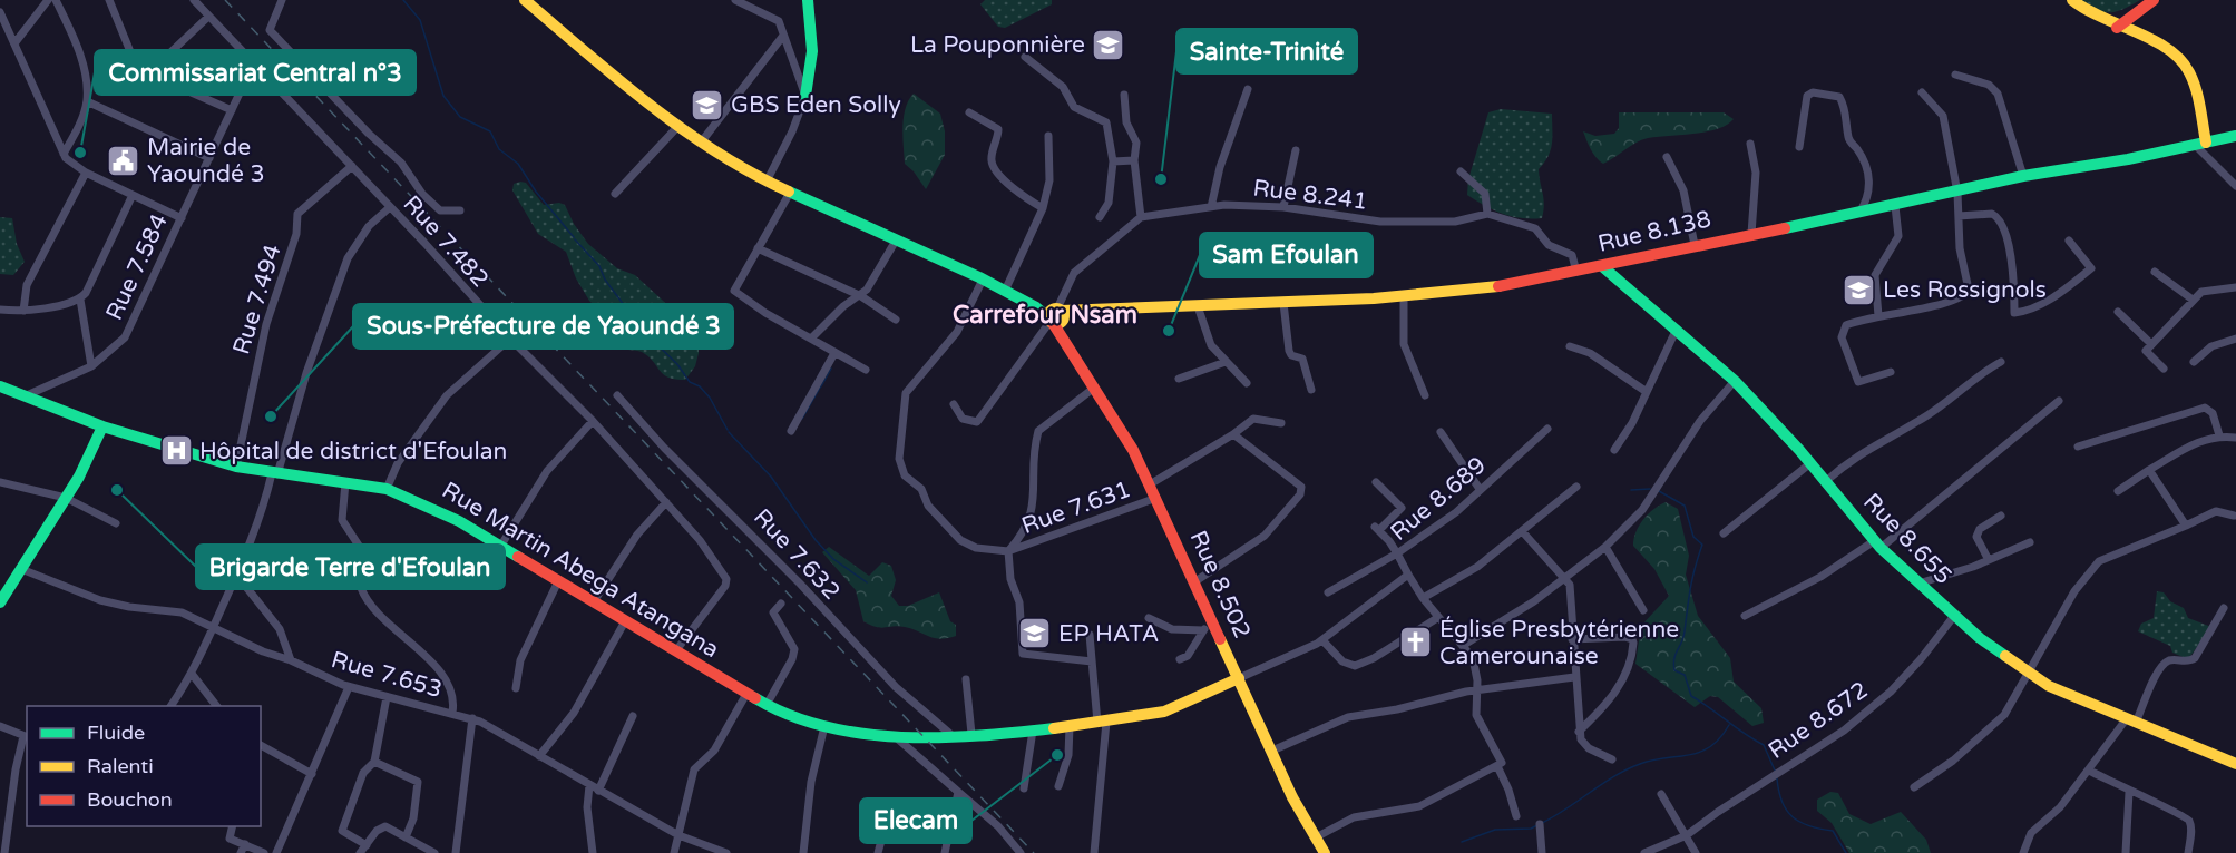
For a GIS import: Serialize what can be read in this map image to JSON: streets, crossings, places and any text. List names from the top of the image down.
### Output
{
  "streets": {
    "main road": [
      "Rue 8.138",
      "Rue 8.655",
      "Rue Martin Abega Atangana",
      "Rue 8.502"
    ],
    "street": [
      "Rue 8.241",
      "Rue 7.482",
      "Rue 7.584",
      "Rue 7.494",
      "Rue 8.689",
      "Rue 7.631",
      "Rue 7.632",
      "Rue 7.653",
      "Rue 8.672"
    ]
  },
  "crossings": [
    ["Rue 8.138", "Rue 8.655"],
    ["Rue 8.138", "Rue 8.502"],
    ["Rue 7.482", "Rue 7.584"],
    ["Rue 7.482", "Rue 7.494"],
    ["Rue 7.482", "Rue Martin Abega Atangana"],
    ["Rue 7.584", "Rue Martin Abega Atangana"],
    ["Rue 7.494", "Rue Martin Abega Atangana"],
    ["Rue 8.689", "Rue Martin Abega Atangana"],
    ["Rue 8.689", "Rue 8.502"],
    ["Rue 7.631", "Rue 8.502"],
    ["Rue 8.655", "Rue 8.672"],
    ["Rue 7.632", "Rue Martin Abega Atangana"],
    ["Rue Martin Abega Atangana", "Rue 8.502"]
  ],
  "districts": ["Carrefour Nsam"],
  "places": {
    "school or university": [
      "La Pouponnière",
      "GBS Eden Solly",
      "Les Rossignols",
      "EP HATA"
    ],
    "other": [
      "Commissariat Central n°3",
      "Sainte-Trinité",
      "Sam Efoulan",
      "Sous-Préfecture de Yaoundé 3",
      "Brigarde Terre d'Efoulan",
      "Elecam"
    ],
    "public building": ["Mairie de Yaoundé 3"],
    "hospital": ["Hôpital de district d'Efoulan"],
    "church": ["Église Presbytérienne Camerounaise"]
  },
  "legend": ["Fluide", "Ralenti", "Bouchon"]
}
